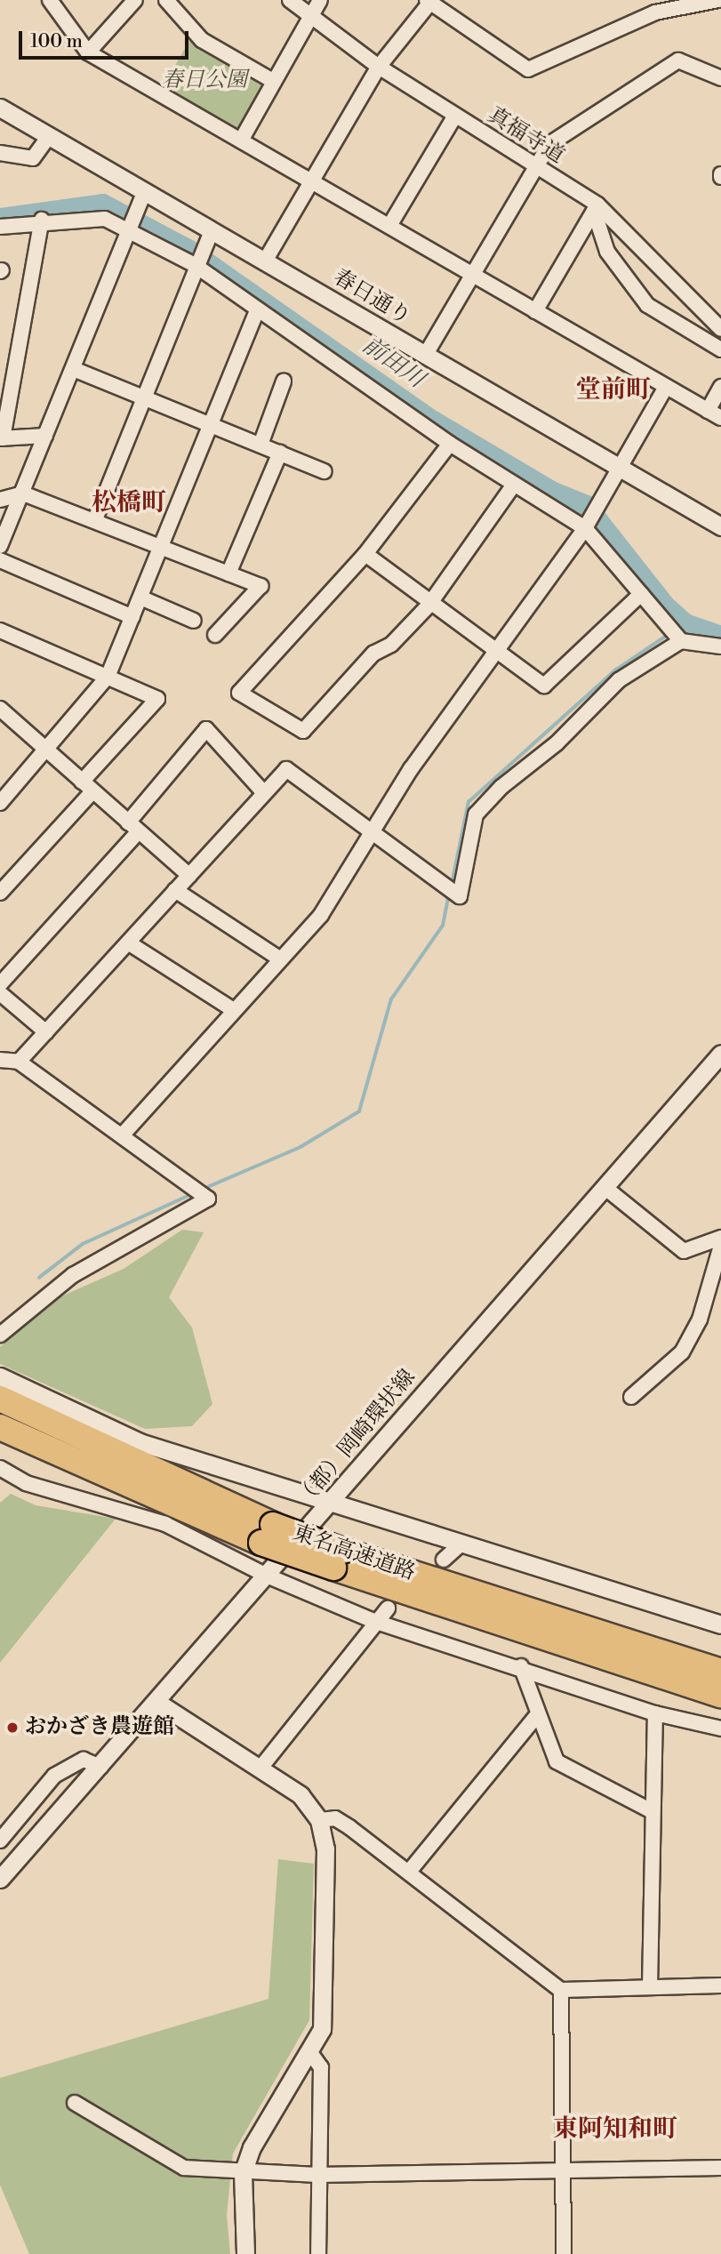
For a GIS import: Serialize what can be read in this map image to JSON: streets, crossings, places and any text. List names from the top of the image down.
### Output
{
  "streets": {
    "highway": ["東名高速道路"],
    "street": ["真福寺道", "春日通り", "（都）岡崎環状線"]
  },
  "districts": ["堂前町", "松橋町", "東阿知和町"],
  "water": ["前田川"],
  "parks": ["春日公園"],
  "places": ["おかざき農遊館"],
  "scale_bar": "100 m"
}
